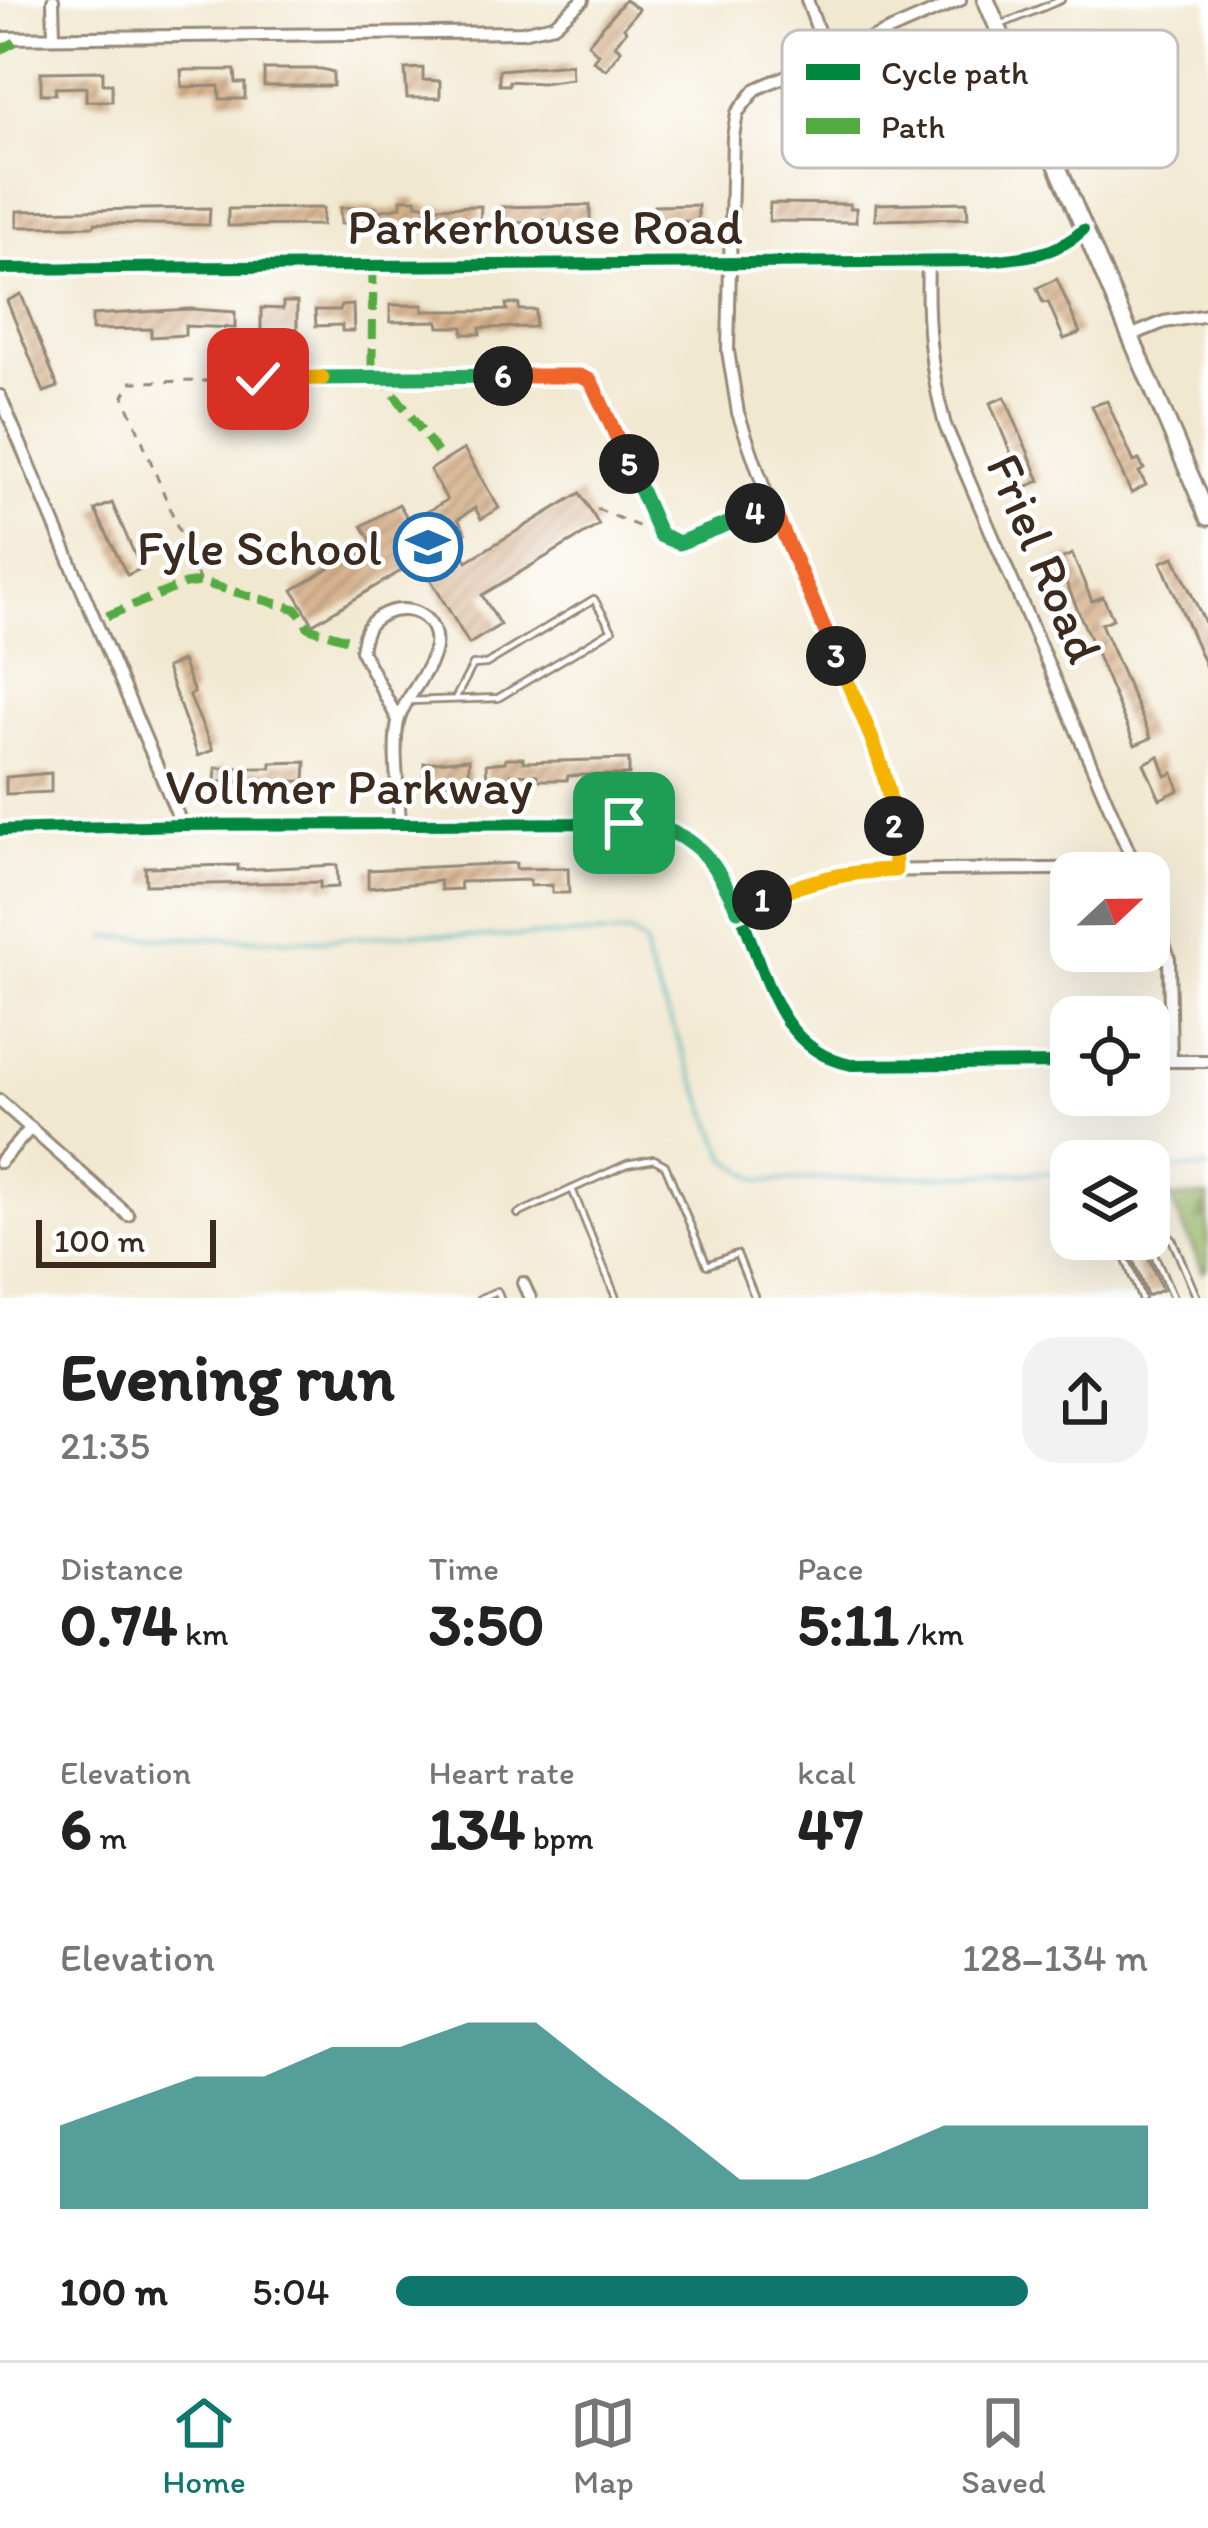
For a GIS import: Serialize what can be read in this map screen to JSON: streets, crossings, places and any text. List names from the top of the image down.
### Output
{
  "streets": {
    "street": ["Parkerhouse Road", "Friel Road", "Vollmer Parkway"]
  },
  "crossings": [
    ["Parkerhouse Road", "Friel Road"]
  ],
  "places": {
    "school or university": ["Fyle School"]
  },
  "legend": ["Cycle path", "Path"],
  "scale_bar": "100 m",
  "north": "right",
  "page": {
    "pins": [
      "6",
      "5",
      "4",
      "3",
      "2",
      "1"
    ],
    "scale": "100 m",
    "heading": ["Evening run", "21:35"],
    "stats": [
      ["Distance", "0.74 km"],
      ["Time", "3:50"],
      ["Pace", "5:11 /km"],
      ["Elevation", "6 m"],
      ["Heart rate", "134 bpm"],
      ["kcal", "47"]
    ],
    "chart": ["Elevation", "128–134 m"],
    "list": [
      {
        "name": "100 m",
        "note": "5:04"
      }
    ],
    "tabs": ["Home", "Map", "Saved"]
  }
}
